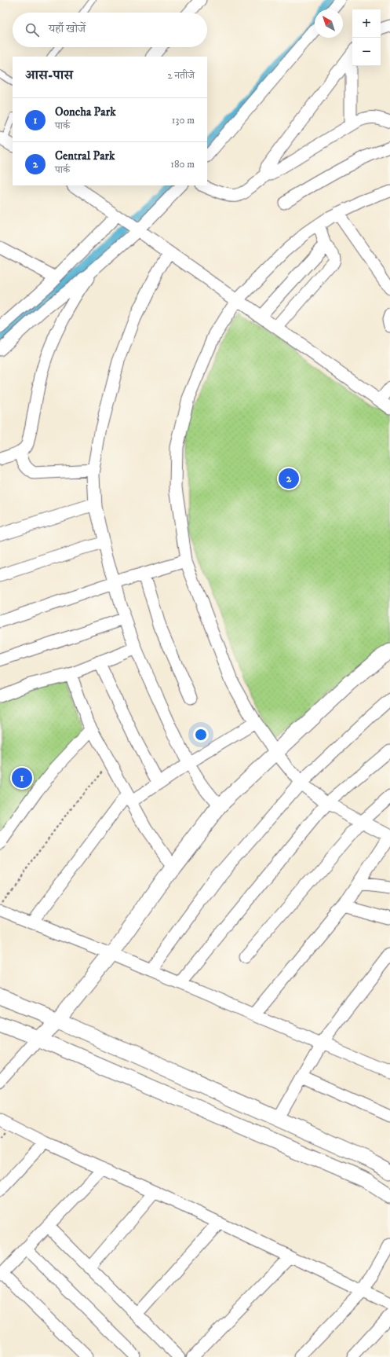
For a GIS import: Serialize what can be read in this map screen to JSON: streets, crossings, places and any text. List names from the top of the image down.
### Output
{
  "north": "top left",
  "page": {
    "map_buttons": ["+", "−"],
    "search": "यहाँ खोजें",
    "heading": ["आस-पास", "2 नतीजे"],
    "list": [
      {
        "mark": "1",
        "name": "Ooncha Park",
        "note": "पार्क",
        "value": "130 m"
      },
      {
        "mark": "2",
        "name": "Central Park",
        "note": "पार्क",
        "value": "180 m"
      }
    ],
    "pins": ["2", "1"]
  }
}
